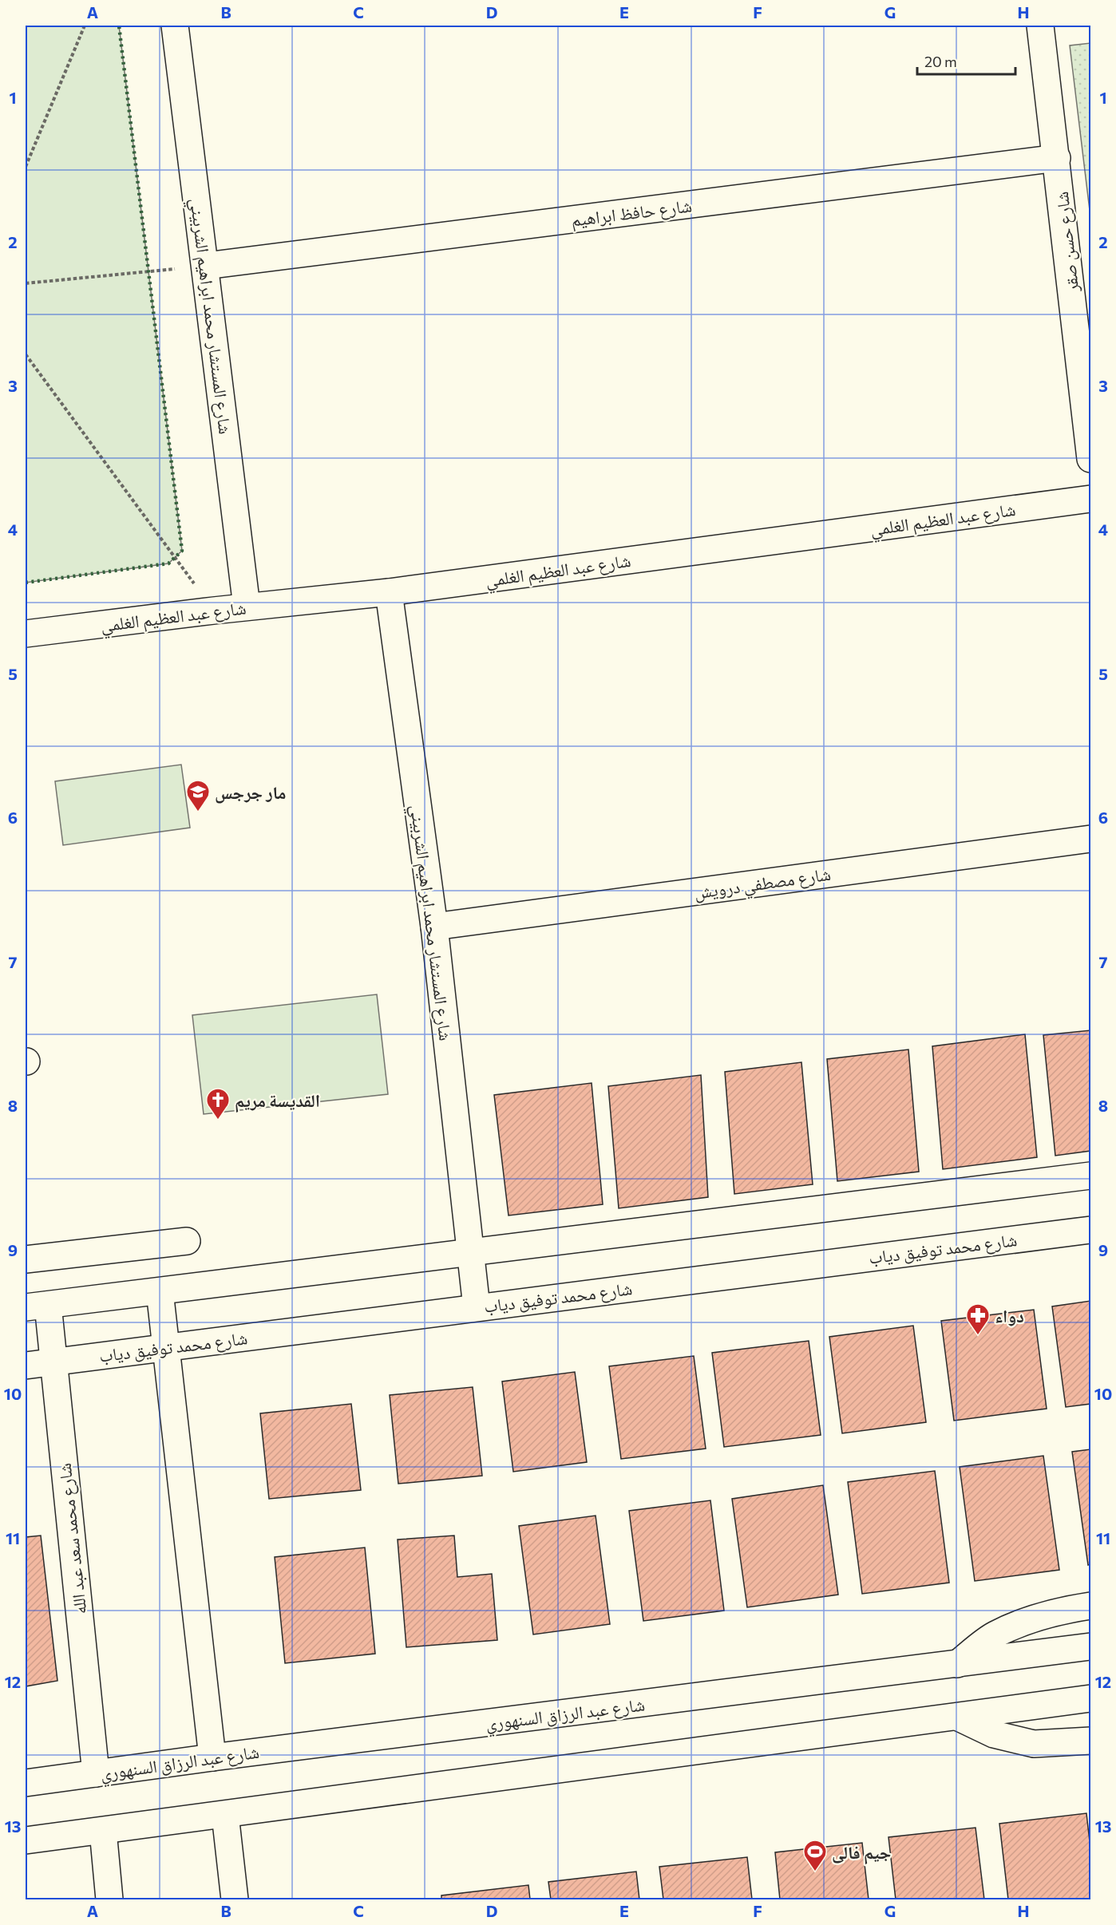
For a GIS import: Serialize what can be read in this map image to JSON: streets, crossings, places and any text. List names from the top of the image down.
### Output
{
  "streets": {
    "street": [
      "شارع حافظ ابراهيم",
      "شارع حسن صقر",
      "شارع المستشار محمد ابراهيم الشربيني",
      "شارع عبد العظيم الغلمي",
      "شارع مصطفي درويش",
      "شارع محمد توفيق دياب",
      "شارع محمد سعد عبد الله",
      "شارع عبد الرزاق السنهوري"
    ]
  },
  "crossings": [
    ["شارع حافظ ابراهيم", "شارع حسن صقر"],
    ["شارع حافظ ابراهيم", "شارع المستشار محمد ابراهيم الشربيني"],
    ["شارع المستشار محمد ابراهيم الشربيني", "شارع عبد العظيم الغلمي"],
    ["شارع المستشار محمد ابراهيم الشربيني", "شارع مصطفي درويش"],
    ["شارع المستشار محمد ابراهيم الشربيني", "شارع محمد توفيق دياب"],
    ["شارع محمد توفيق دياب", "شارع محمد سعد عبد الله"],
    ["شارع محمد سعد عبد الله", "شارع عبد الرزاق السنهوري"]
  ],
  "places": {
    "school or university": ["مار جرجس"],
    "church": ["القديسة مريم"],
    "pharmacy": ["دواء"],
    "sports": ["جيم فالى"]
  },
  "scale_bar": "20 m",
  "grid": {
    "columns": [
      "A",
      "B",
      "C",
      "D",
      "E",
      "F",
      "G",
      "H"
    ],
    "rows": [
      "1",
      "2",
      "3",
      "4",
      "5",
      "6",
      "7",
      "8",
      "9",
      "10",
      "11",
      "12",
      "13"
    ]
  }
}
